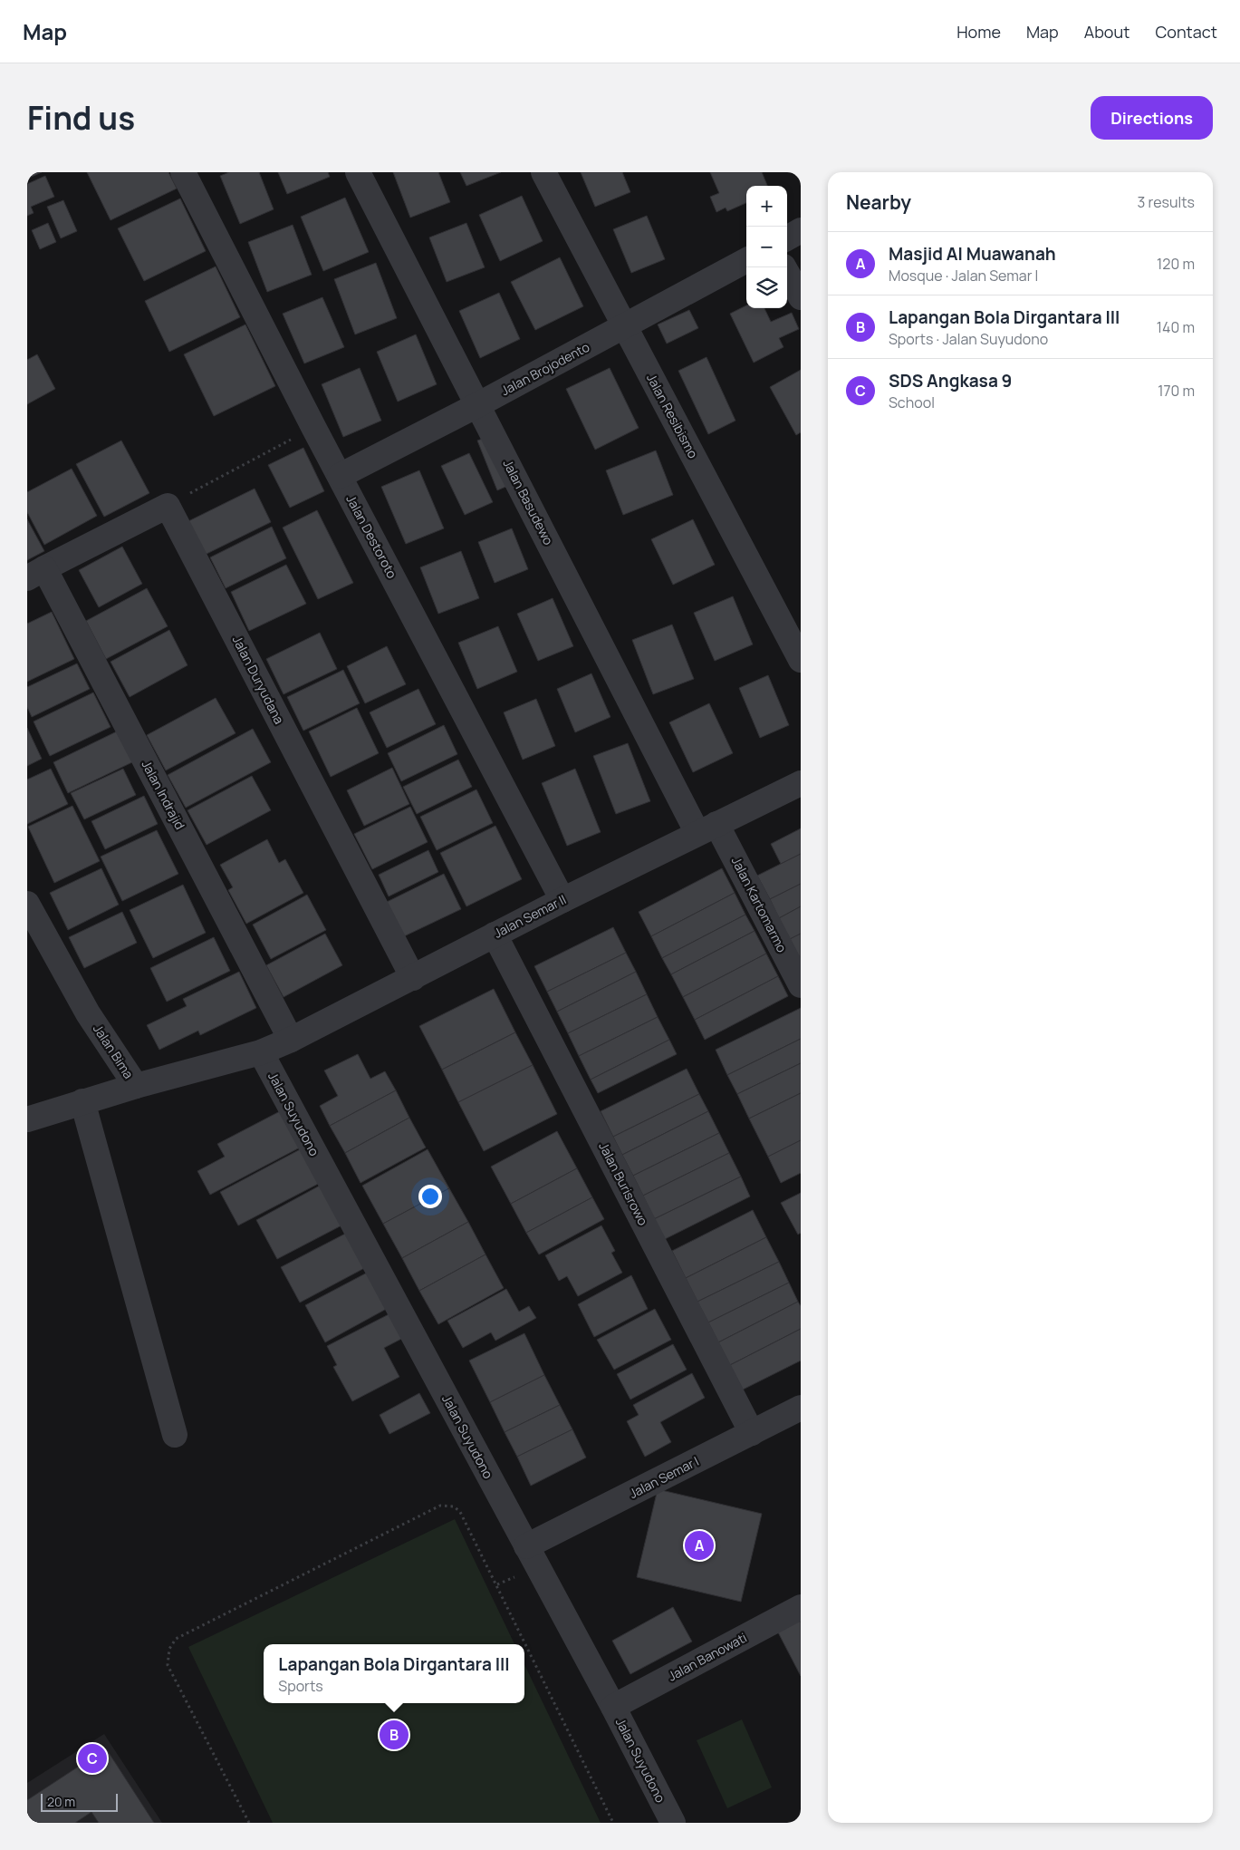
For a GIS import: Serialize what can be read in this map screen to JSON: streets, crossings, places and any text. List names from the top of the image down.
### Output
{
  "streets": {
    "street": [
      "Jalan Brojodento",
      "Jalan Resibismo",
      "Jalan Basudewo",
      "Jalan Destoroto",
      "Jalan Duryudana",
      "Jalan Indrajid",
      "Jalan Kartomarmo",
      "Jalan Semar II",
      "Jalan Bima",
      "Jalan Suyudono",
      "Jalan Burisrowo",
      "Jalan Semar I",
      "Jalan Banowati"
    ]
  },
  "crossings": [
    ["Jalan Brojodento", "Jalan Resibismo"],
    ["Jalan Brojodento", "Jalan Basudewo"],
    ["Jalan Brojodento", "Jalan Destoroto"],
    ["Jalan Basudewo", "Jalan Kartomarmo"],
    ["Jalan Basudewo", "Jalan Semar II"],
    ["Jalan Destoroto", "Jalan Semar II"],
    ["Jalan Duryudana", "Jalan Semar II"],
    ["Jalan Indrajid", "Jalan Semar II"],
    ["Jalan Kartomarmo", "Jalan Semar II"],
    ["Jalan Semar II", "Jalan Bima"],
    ["Jalan Semar II", "Jalan Suyudono"],
    ["Jalan Semar II", "Jalan Burisrowo"],
    ["Jalan Bima", "Jalan Suyudono"],
    ["Jalan Suyudono", "Jalan Semar I"],
    ["Jalan Suyudono", "Jalan Banowati"],
    ["Jalan Burisrowo", "Jalan Semar I"]
  ],
  "scale_bar": "20 m",
  "page": {
    "header": "Map",
    "nav": [
      "Home",
      "Map",
      "About",
      "Contact"
    ],
    "title": "Find us",
    "buttons": "Directions",
    "heading": ["Nearby", "3 results"],
    "map_buttons": ["+", "−"],
    "list": [
      {
        "mark": "A",
        "name": "Masjid Al Muawanah",
        "note": "Mosque · Jalan Semar I",
        "value": "120 m"
      },
      {
        "mark": "B",
        "name": "Lapangan Bola Dirgantara III",
        "note": "Sports · Jalan Suyudono",
        "value": "140 m"
      },
      {
        "mark": "C",
        "name": "SDS Angkasa 9",
        "note": "School",
        "value": "170 m"
      }
    ],
    "pins": ["A", "B", "C"],
    "popup": ["Lapangan Bola Dirgantara III", "Sports"],
    "scale": "20 m"
  }
}
